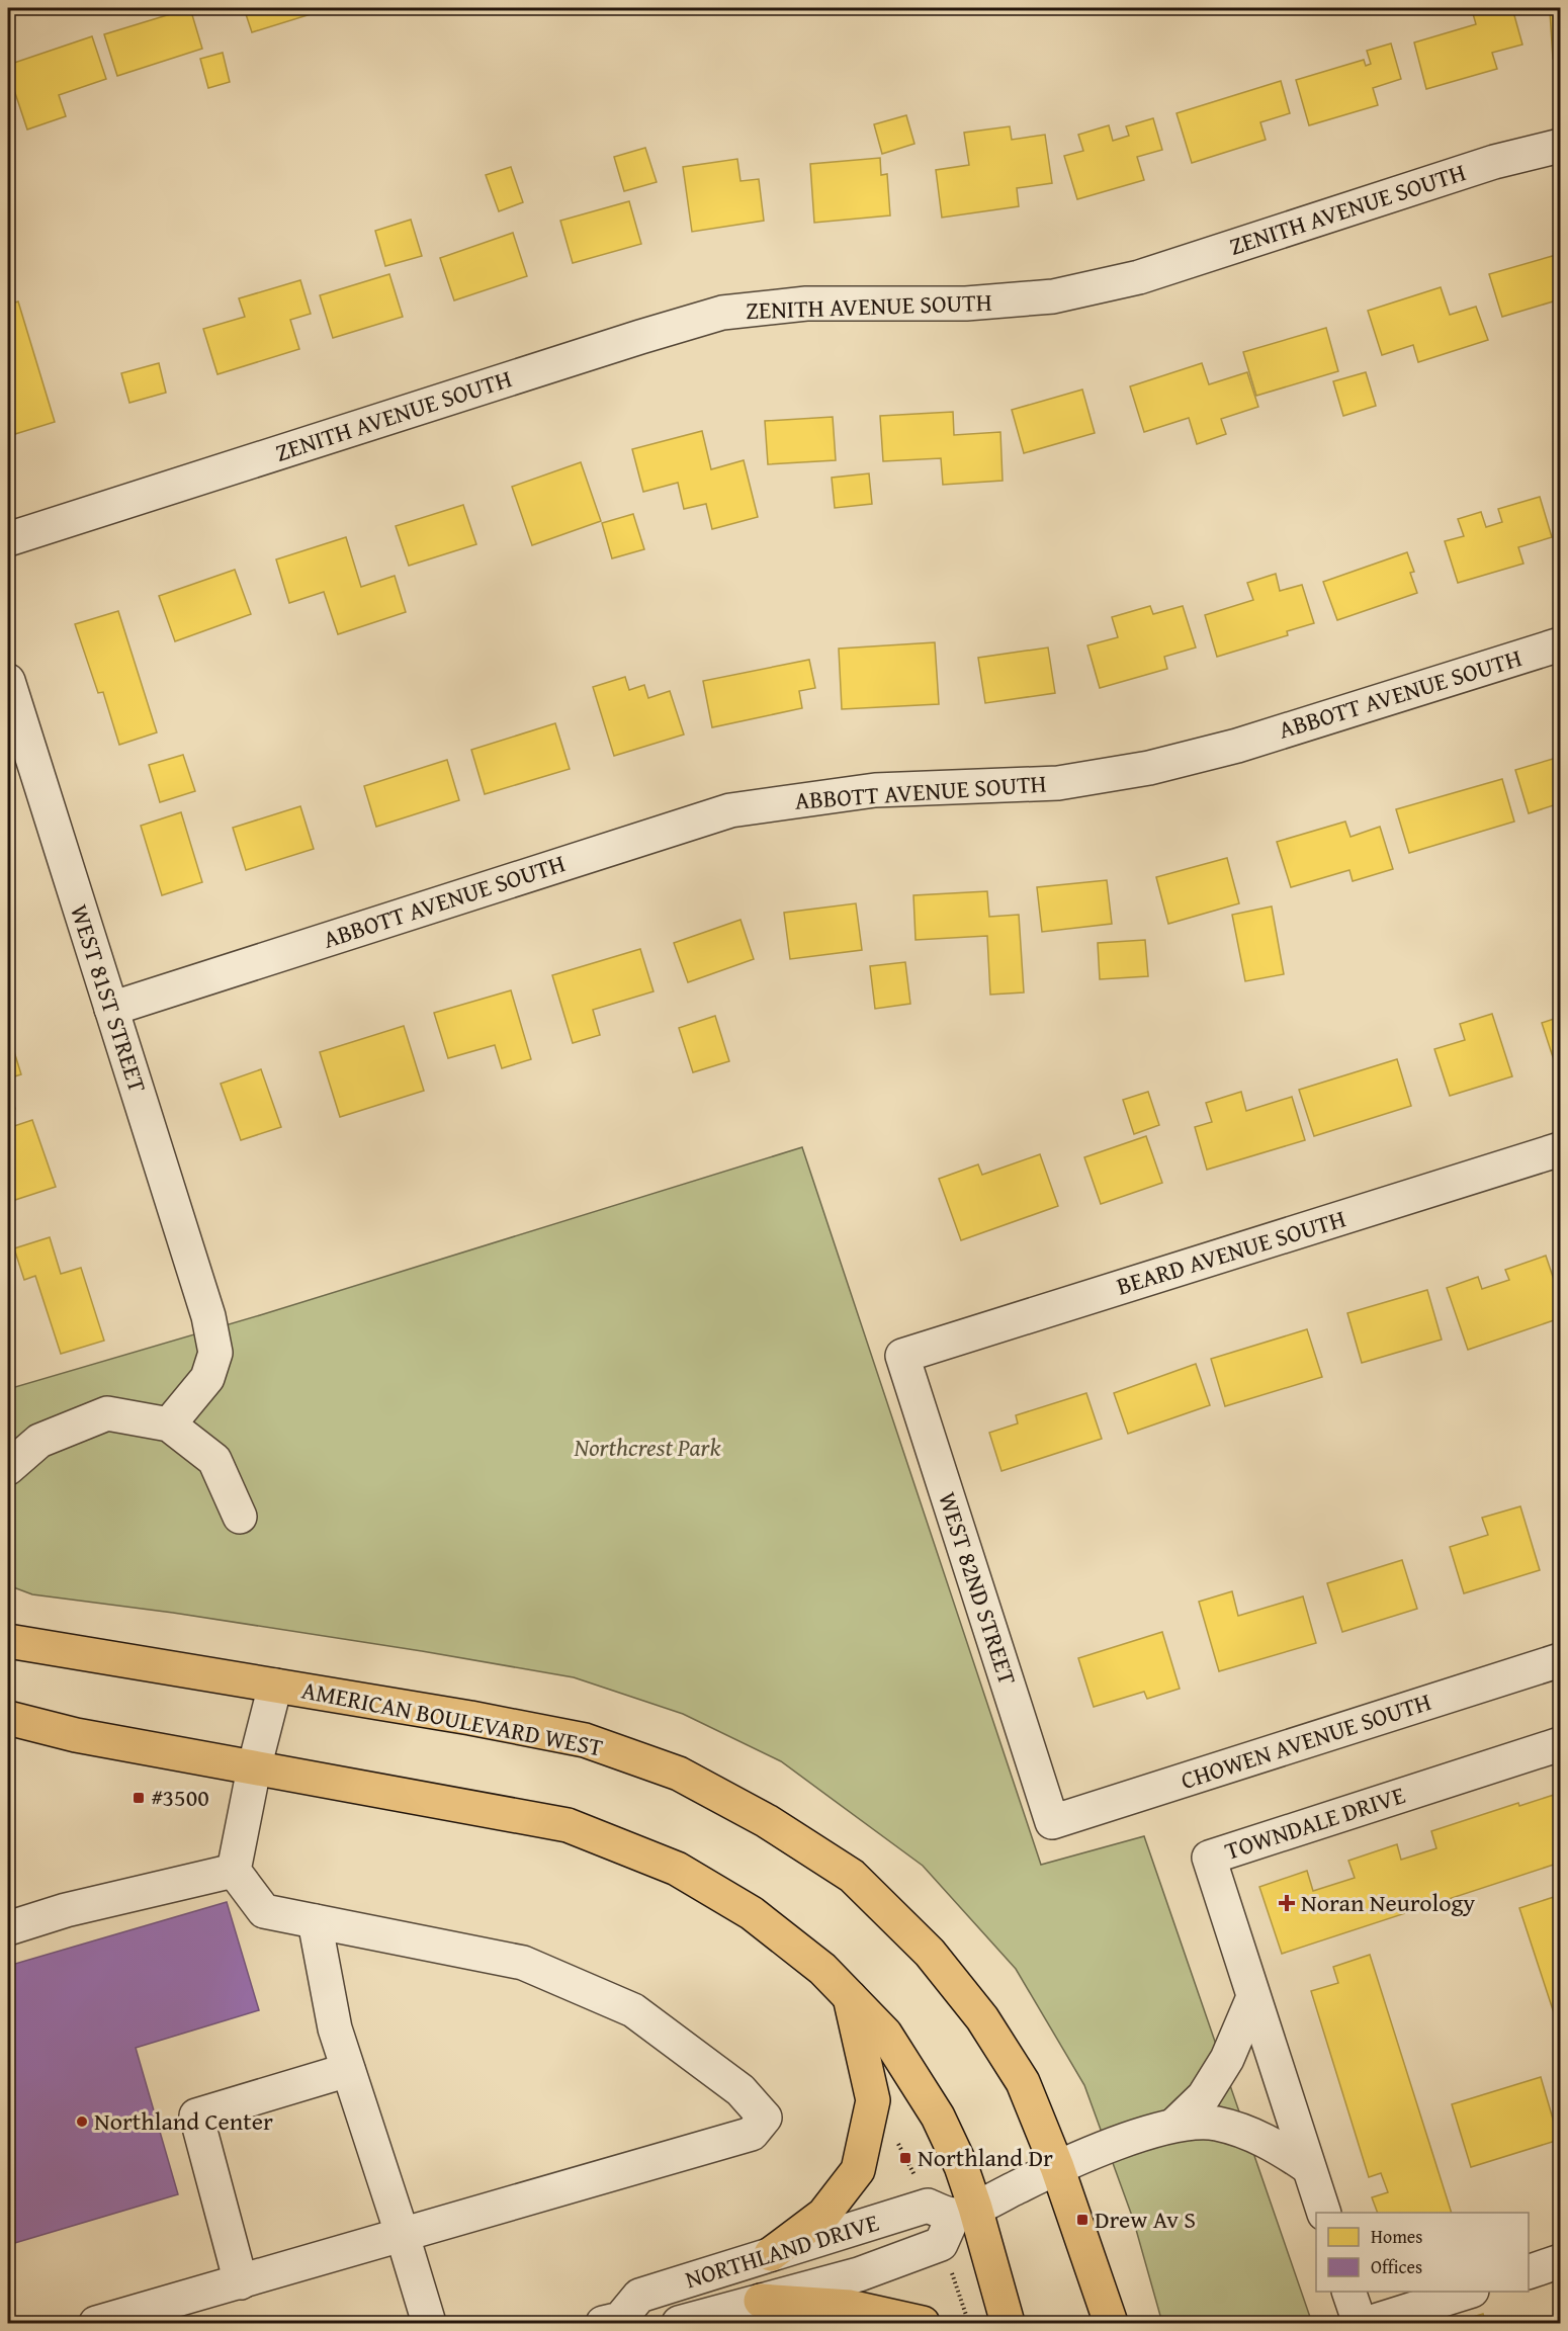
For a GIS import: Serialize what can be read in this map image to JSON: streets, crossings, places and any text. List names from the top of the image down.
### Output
{
  "streets": {
    "main road": ["AMERICAN BOULEVARD WEST"],
    "street": [
      "ZENITH AVENUE SOUTH",
      "ABBOTT AVENUE SOUTH",
      "WEST 81ST STREET",
      "BEARD AVENUE SOUTH",
      "WEST 82ND STREET",
      "CHOWEN AVENUE SOUTH",
      "TOWNDALE DRIVE",
      "NORTHLAND DRIVE"
    ]
  },
  "crossings": [
    ["ABBOTT AVENUE SOUTH", "WEST 81ST STREET"],
    ["BEARD AVENUE SOUTH", "WEST 82ND STREET"],
    ["WEST 82ND STREET", "CHOWEN AVENUE SOUTH"]
  ],
  "parks": ["Northcrest Park"],
  "places": {
    "transit": ["#3500", "Northland Dr", "Drew Av S"],
    "health": ["Noran Neurology"],
    "other": ["Northland Center"]
  },
  "legend": ["Homes", "Offices"]
}
